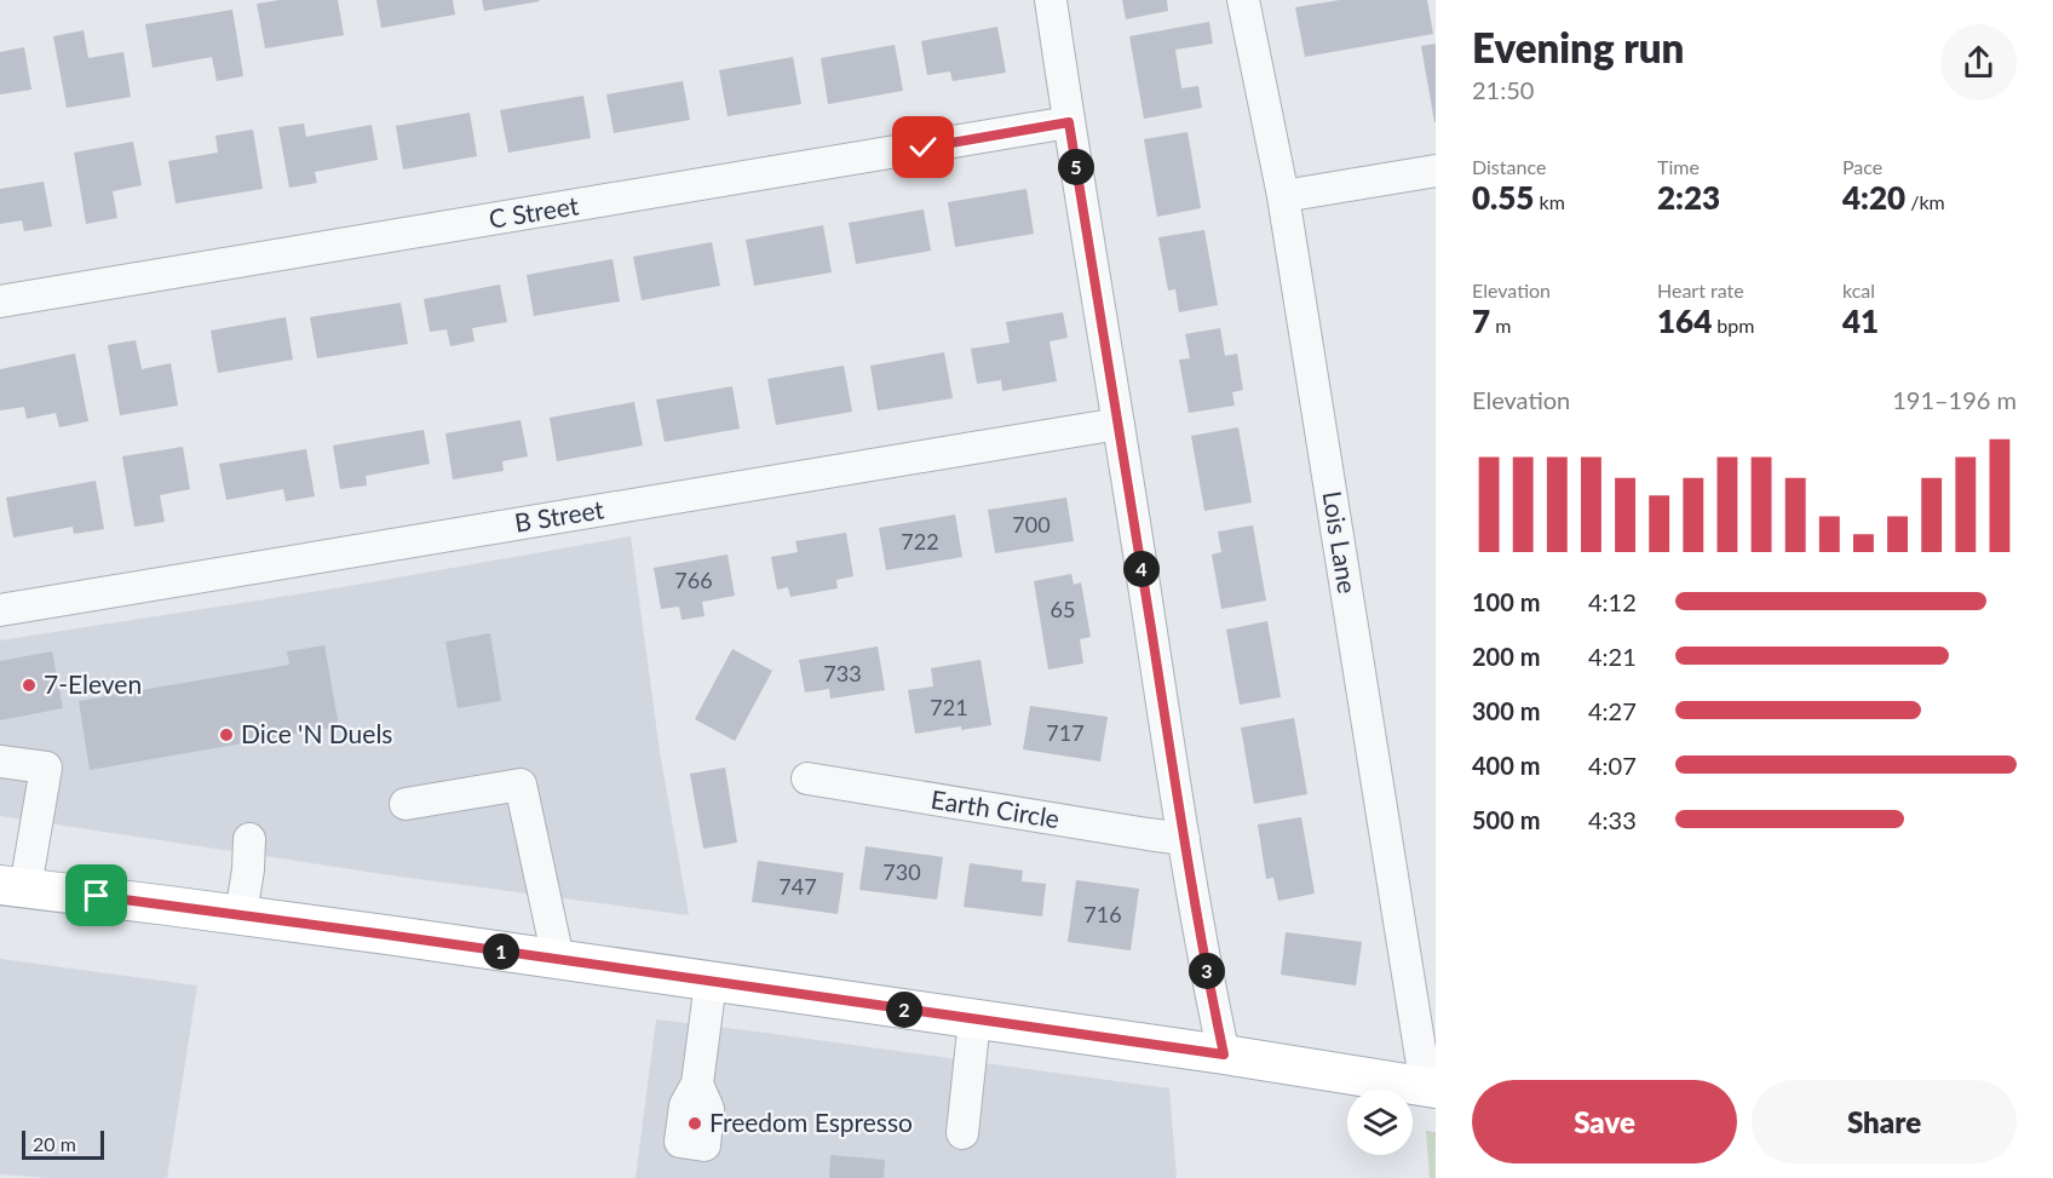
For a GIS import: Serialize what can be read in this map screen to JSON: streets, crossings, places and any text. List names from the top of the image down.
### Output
{
  "streets": {
    "street": [
      "C Street",
      "B Street",
      "Lois Lane",
      "Earth Circle"
    ]
  },
  "places": ["7-Eleven", "Dice 'N Duels", "Freedom Espresso"],
  "house_numbers": [
    "700",
    "722",
    "766",
    "65",
    "733",
    "721",
    "717",
    "730",
    "747",
    "716"
  ],
  "scale_bar": "20 m",
  "page": {
    "heading": ["Evening run", "21:50"],
    "stats": [
      ["Distance", "0.55 km"],
      ["Time", "2:23"],
      ["Pace", "4:20 /km"],
      ["Elevation", "7 m"],
      ["Heart rate", "164 bpm"],
      ["kcal", "41"]
    ],
    "pins": [
      "5",
      "4",
      "1",
      "3",
      "2"
    ],
    "chart": ["Elevation", "191–196 m"],
    "list": [
      {
        "name": "100 m",
        "note": "4:12"
      },
      {
        "name": "200 m",
        "note": "4:21"
      },
      {
        "name": "300 m",
        "note": "4:27"
      },
      {
        "name": "400 m",
        "note": "4:07"
      },
      {
        "name": "500 m",
        "note": "4:33"
      }
    ],
    "buttons": ["Save", "Share"],
    "scale": "20 m"
  }
}
